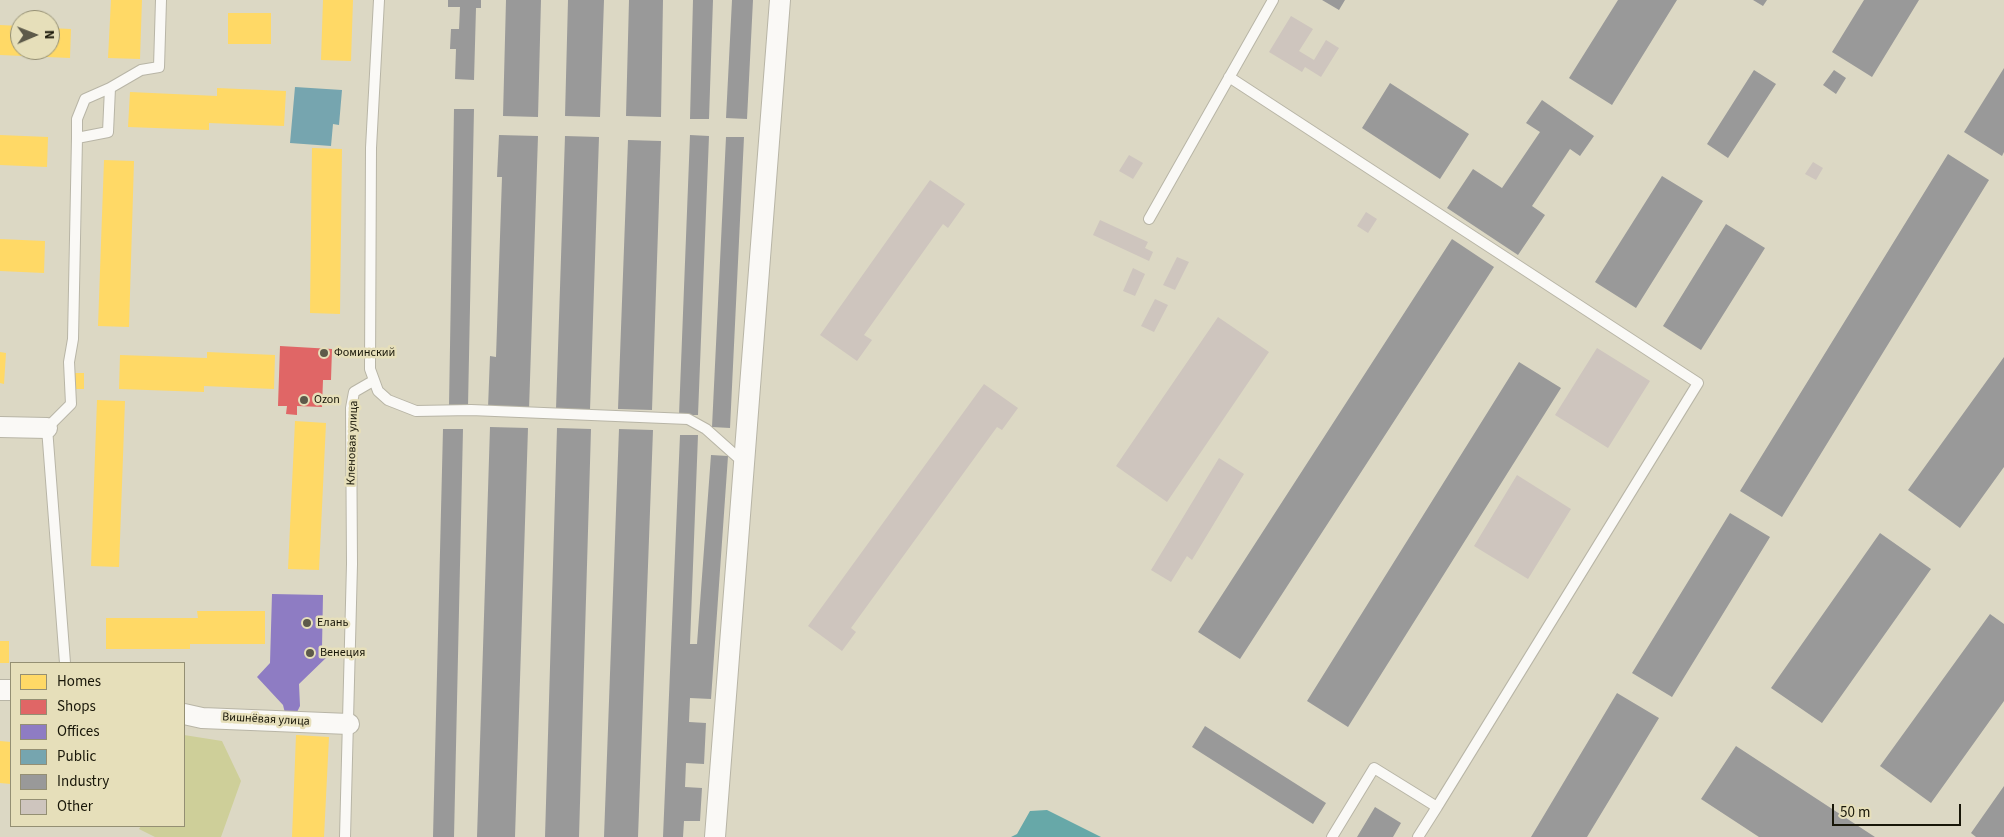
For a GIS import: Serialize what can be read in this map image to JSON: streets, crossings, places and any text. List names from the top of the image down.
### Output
{
  "streets": {
    "street": ["Вишнёвая улица"],
    "lane": ["Кленовая улица"]
  },
  "crossings": [
    ["Кленовая улица", "Вишнёвая улица"]
  ],
  "places": [
    "Фоминский",
    "Ozon",
    "Елань",
    "Венеция"
  ],
  "legend": [
    "Homes",
    "Shops",
    "Offices",
    "Public",
    "Industry",
    "Other"
  ],
  "scale_bar": "50 m",
  "north": "right"
}
